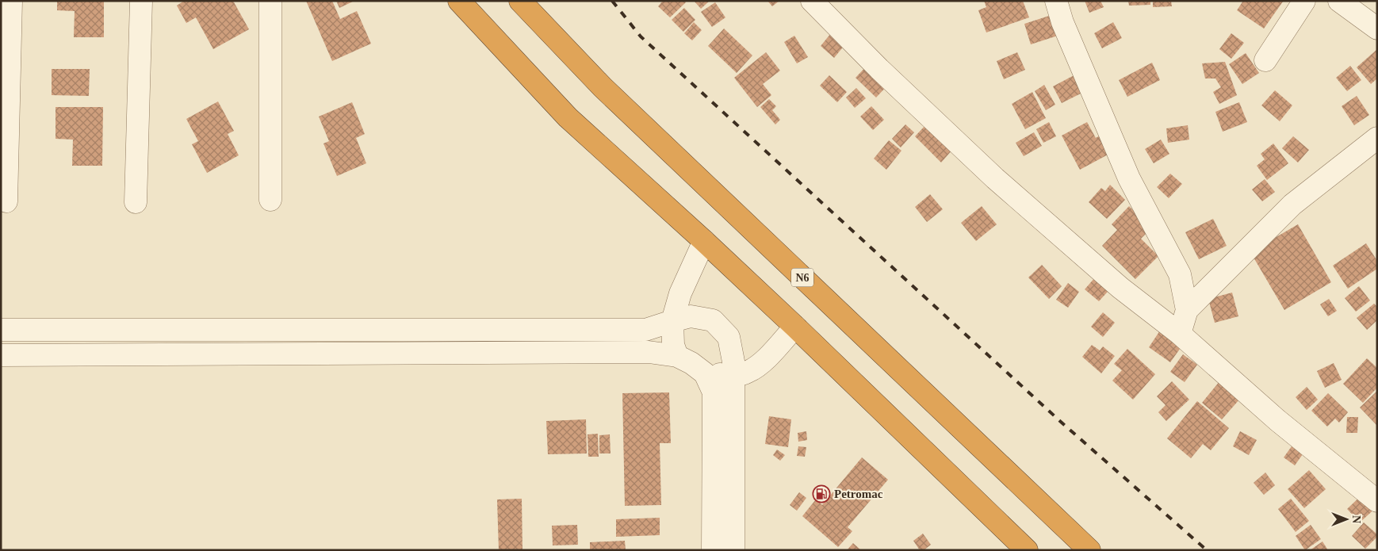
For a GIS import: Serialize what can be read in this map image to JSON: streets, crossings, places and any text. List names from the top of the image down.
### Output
{
  "streets": {
    "highway": ["N6"]
  },
  "places": {
    "fuel station": ["Petromac"]
  },
  "north": "right"
}
